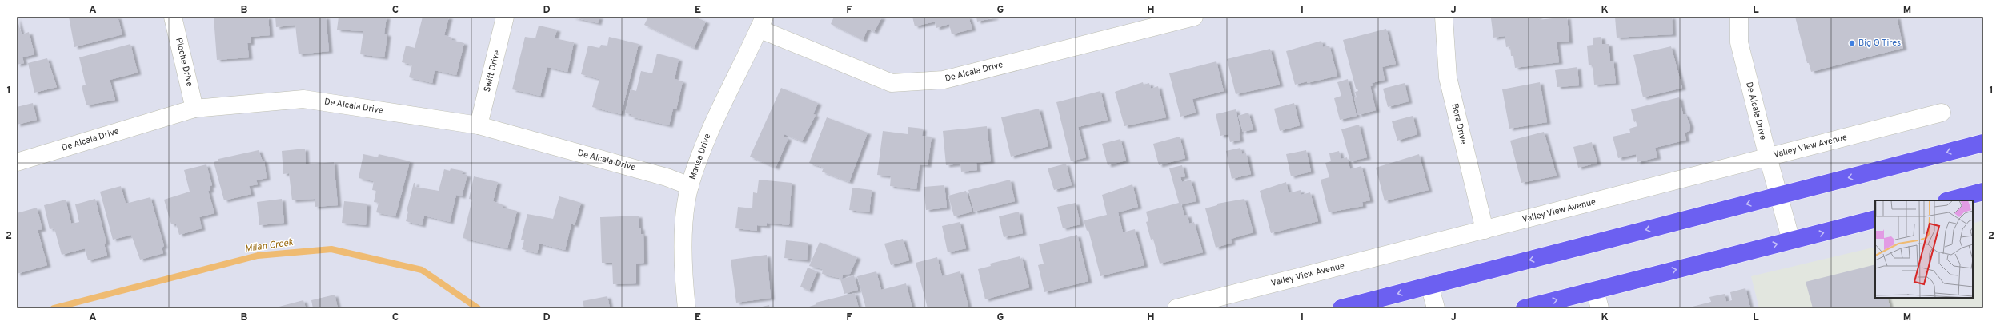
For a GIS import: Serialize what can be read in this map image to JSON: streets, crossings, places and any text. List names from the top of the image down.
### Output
{
  "streets": {
    "street": [
      "Pioche Drive",
      "Swift Drive",
      "De Alcala Drive",
      "Bora Drive",
      "Valley View Avenue",
      "Mansa Drive"
    ]
  },
  "crossings": [
    ["Pioche Drive", "De Alcala Drive"],
    ["Swift Drive", "De Alcala Drive"],
    ["De Alcala Drive", "Valley View Avenue"],
    ["De Alcala Drive", "Mansa Drive"],
    ["Bora Drive", "Valley View Avenue"]
  ],
  "water": ["Milan Creek"],
  "places": ["Big O Tires"],
  "grid": {
    "columns": [
      "A",
      "B",
      "C",
      "D",
      "E",
      "F",
      "G",
      "H",
      "I",
      "J",
      "K",
      "L",
      "M"
    ],
    "rows": ["1", "2"]
  }
}
